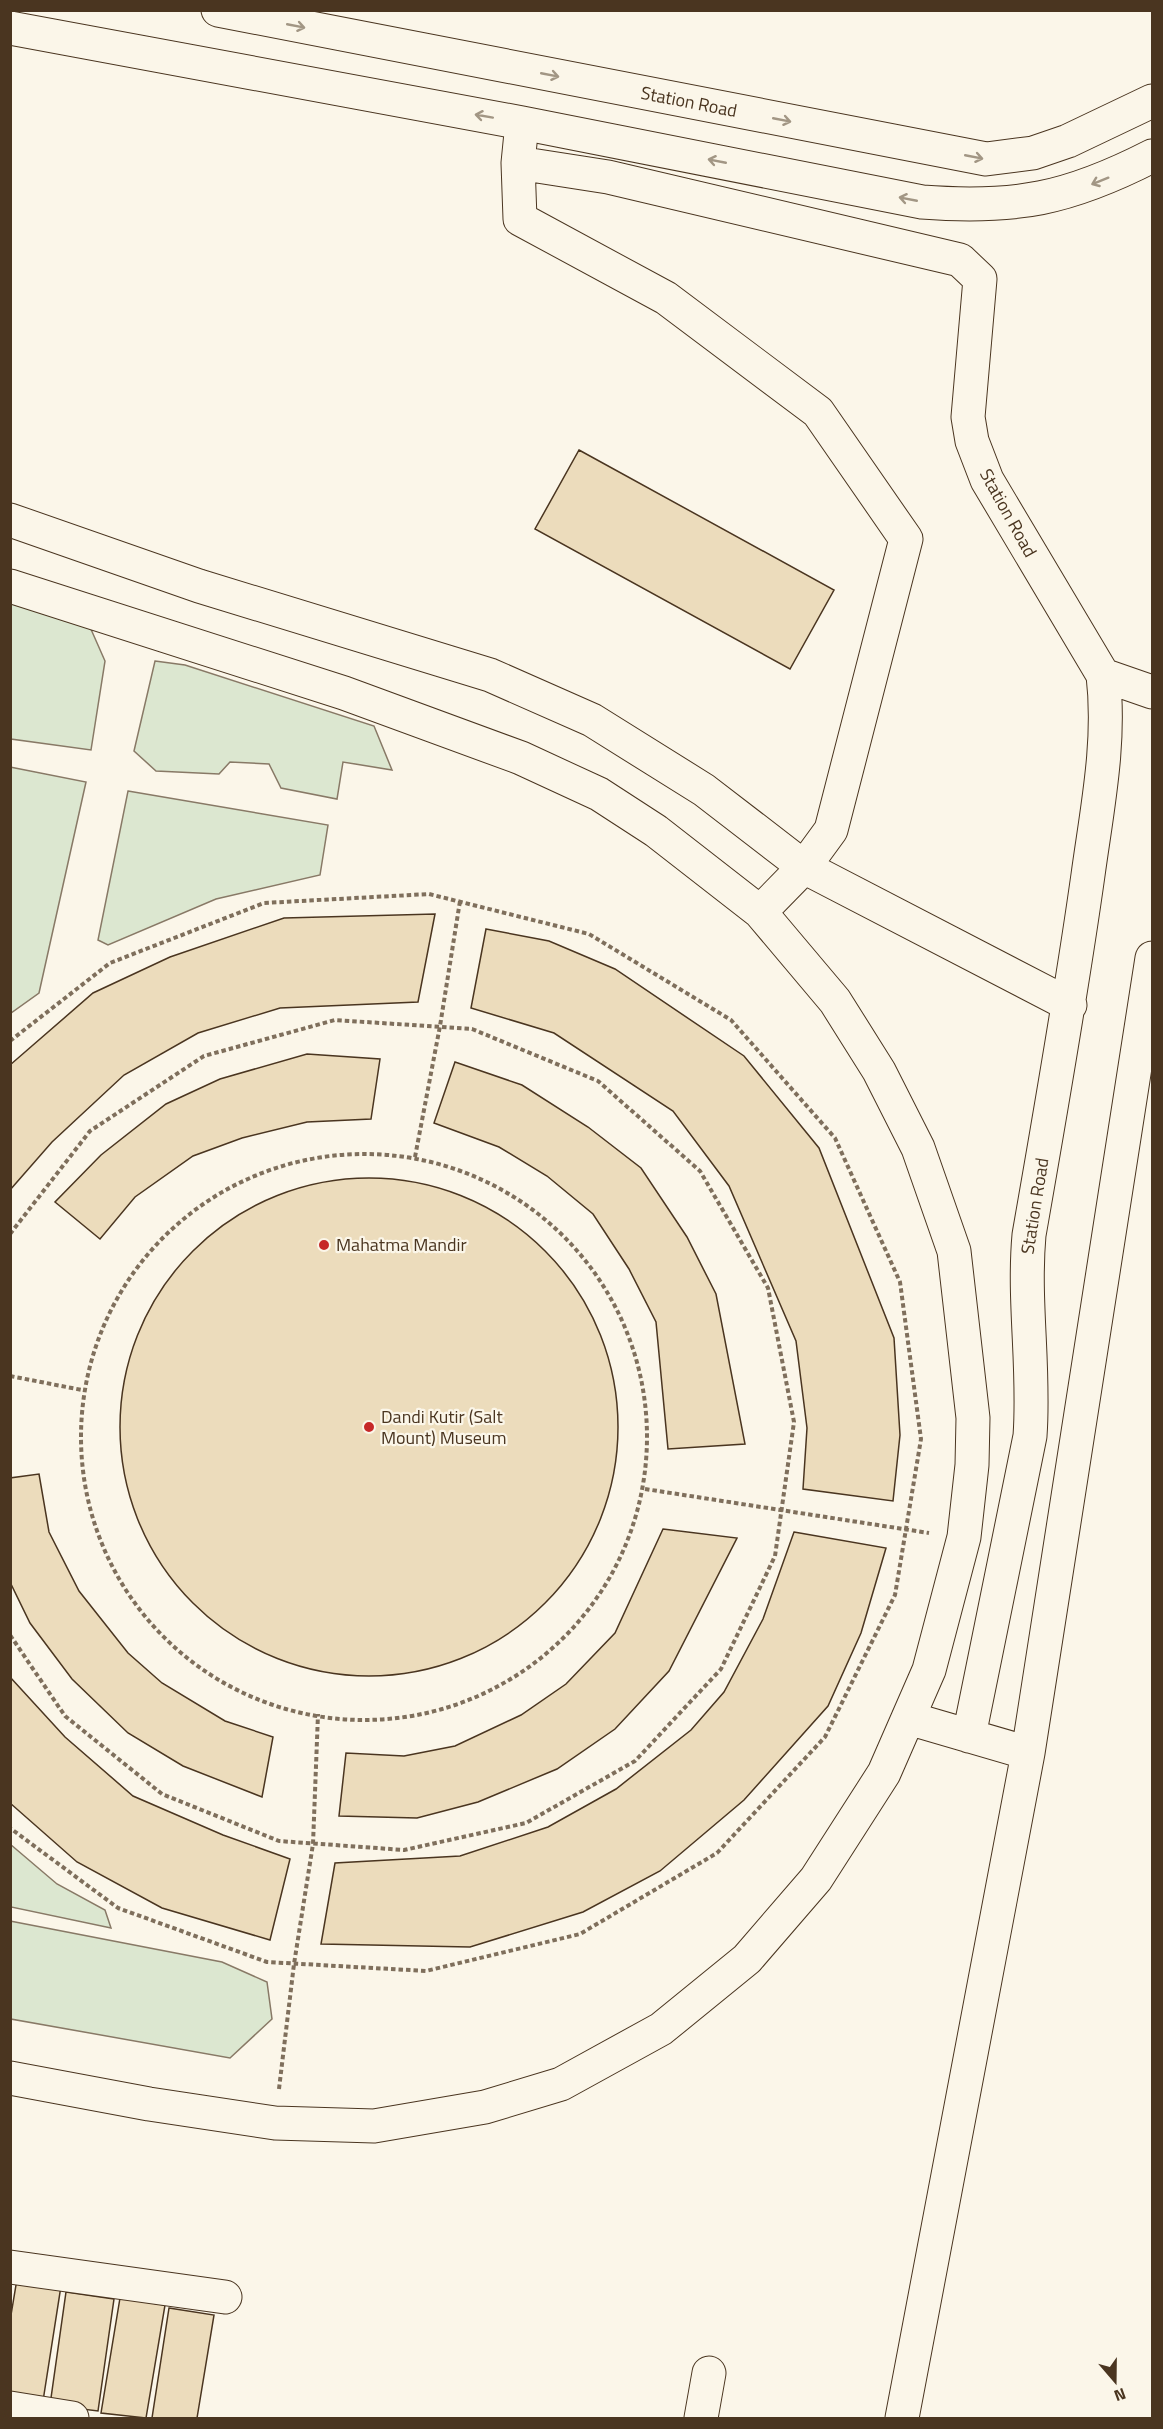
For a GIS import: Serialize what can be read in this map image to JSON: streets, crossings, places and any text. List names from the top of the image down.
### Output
{
  "streets": {
    "street": ["Station Road"]
  },
  "places": ["Mahatma Mandir", "Dandi Kutir (Salt Mount) Museum"],
  "north": "bottom"
}
